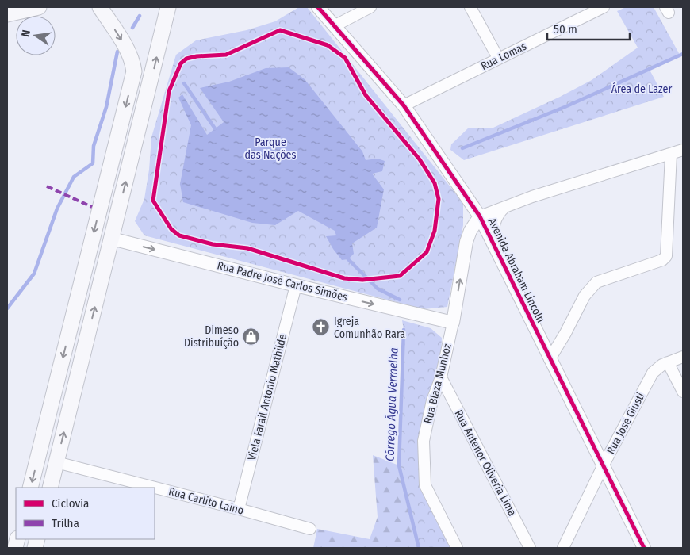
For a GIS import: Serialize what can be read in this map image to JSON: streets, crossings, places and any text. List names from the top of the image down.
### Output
{
  "streets": {
    "street": [
      "Rua Lomas",
      "Avenida Abraham Lincoln",
      "Rua Padre José Carlos Simões",
      "Rua Blaza Munhoz",
      "Viela Farail Antonio Mathilde",
      "Rua José Giusti",
      "Rua Antenor Oliveria Lima",
      "Rua Carlito Laino"
    ]
  },
  "crossings": [
    ["Rua Lomas", "Avenida Abraham Lincoln"],
    ["Avenida Abraham Lincoln", "Rua Blaza Munhoz"],
    ["Avenida Abraham Lincoln", "Rua José Giusti"],
    ["Rua Padre José Carlos Simões", "Rua Blaza Munhoz"],
    ["Rua Padre José Carlos Simões", "Viela Farail Antonio Mathilde"],
    ["Rua Blaza Munhoz", "Rua Antenor Oliveria Lima"],
    ["Viela Farail Antonio Mathilde", "Rua Carlito Laino"]
  ],
  "one_way": ["Rua Padre José Carlos Simões"],
  "water": ["Córrego Água Vermelha"],
  "parks": ["Área de Lazer", "Parque das Nações"],
  "places": {
    "church": ["Igreja Comunhão Rara"],
    "shop": ["Dimeso Distribuíção"]
  },
  "legend": ["Ciclovia", "Trilha"],
  "scale_bar": "50 m",
  "north": "left"
}
